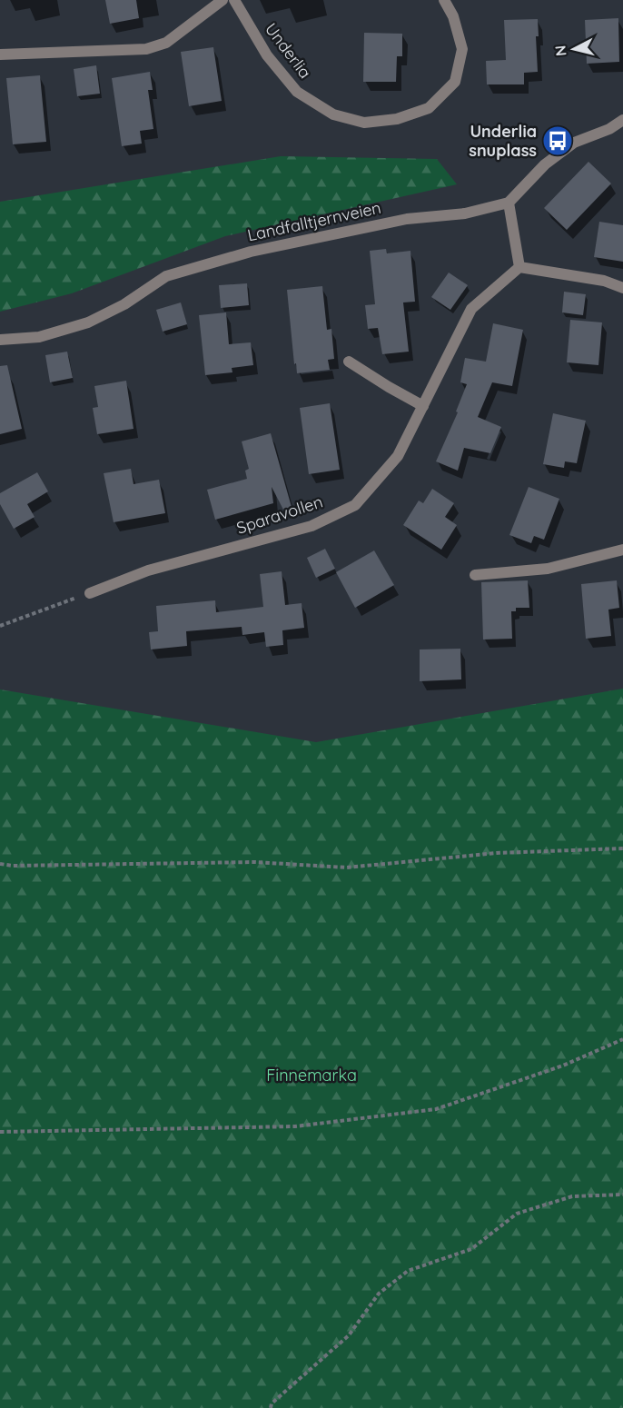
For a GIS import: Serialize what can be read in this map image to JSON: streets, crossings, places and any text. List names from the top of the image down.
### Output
{
  "streets": {
    "street": ["Underlia", "Landfalltjernveien", "Sparavollen"]
  },
  "parks": ["Finnemarka"],
  "places": {
    "bus stop": ["Underlia snuplass"]
  },
  "north": "left"
}
